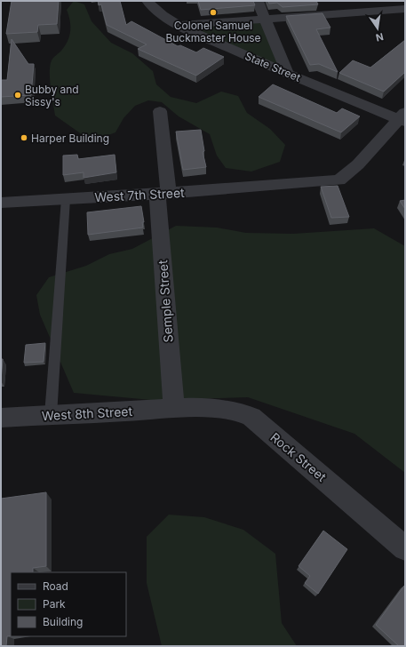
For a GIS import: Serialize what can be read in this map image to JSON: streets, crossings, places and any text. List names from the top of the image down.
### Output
{
  "streets": {
    "street": [
      "State Street",
      "West 7th Street",
      "Semple Street",
      "West 8th Street",
      "Rock Street"
    ]
  },
  "crossings": [
    ["State Street", "West 7th Street"],
    ["West 7th Street", "Semple Street"],
    ["Semple Street", "West 8th Street"],
    ["Semple Street", "Rock Street"],
    ["West 8th Street", "Rock Street"]
  ],
  "places": ["Colonel Samuel Buckmaster House", "Bubby and Sissy's", "Harper Building"],
  "legend": ["Road", "Park", "Building"],
  "north": "bottom"
}
